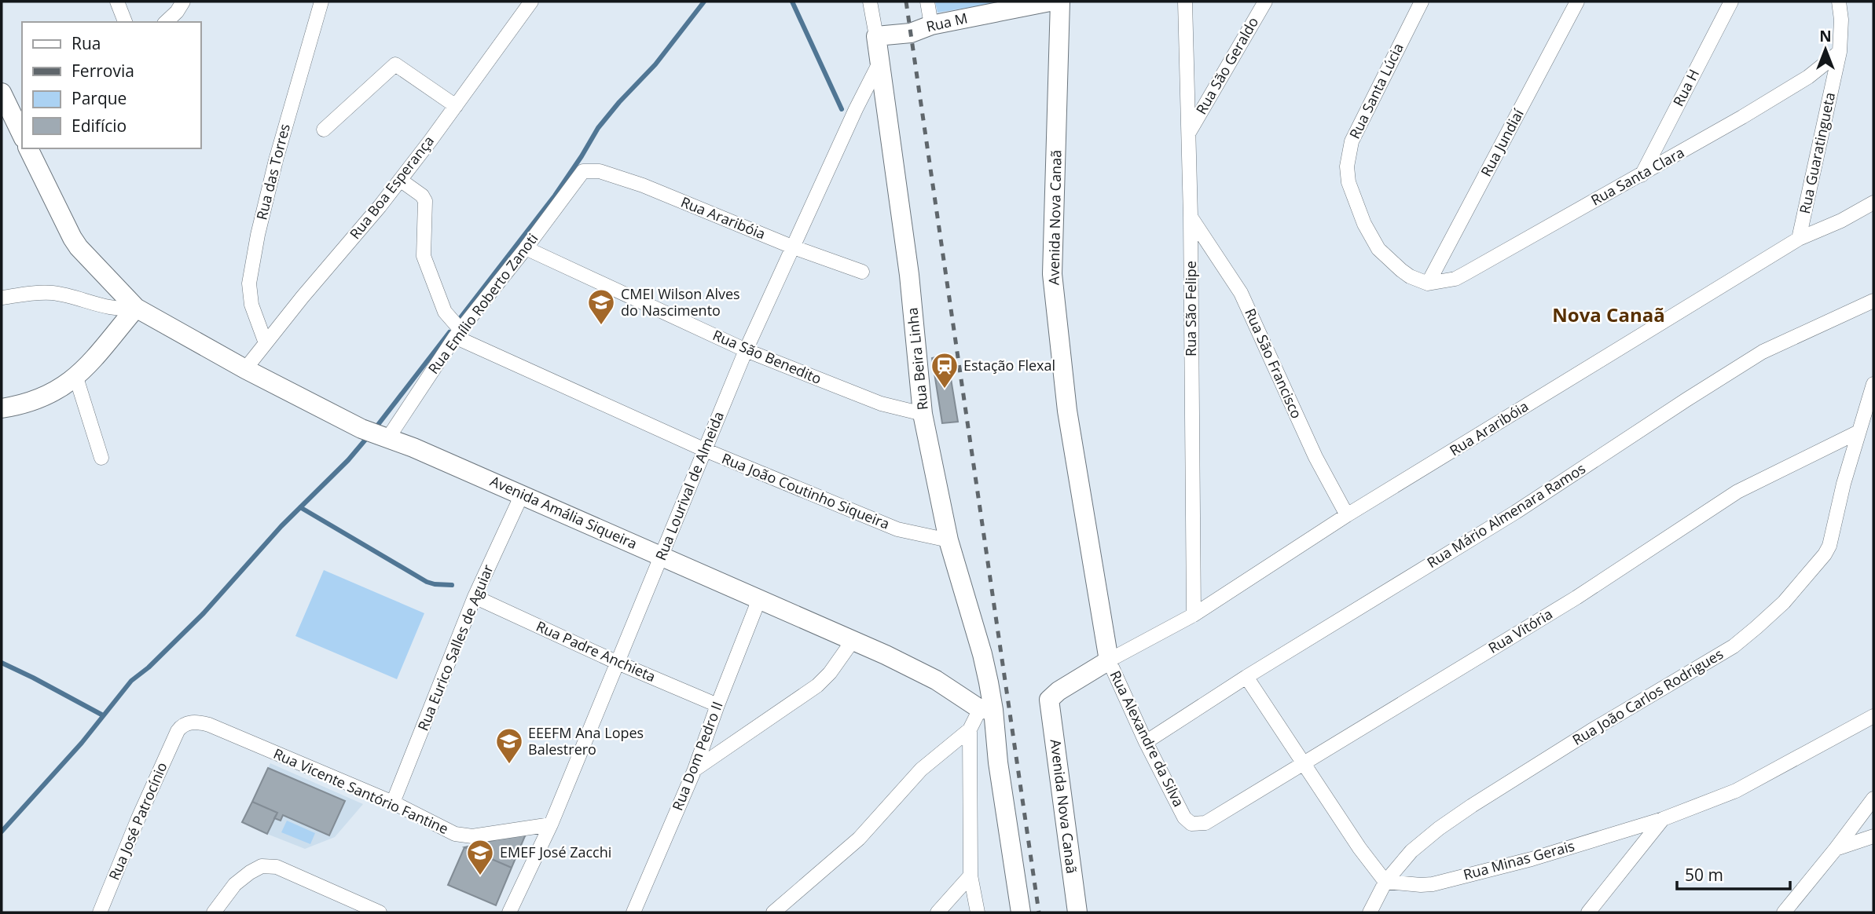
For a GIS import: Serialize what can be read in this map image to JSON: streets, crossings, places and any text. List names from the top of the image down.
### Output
{
  "streets": {
    "street": [
      "Rua M",
      "Rua São Geraldo",
      "Rua H",
      "Rua Santa Lúcia",
      "Rua Jundiaí",
      "Rua Guaratingueta",
      "Rua das Torres",
      "Rua Santa Clara",
      "Rua Boa Esperança",
      "Avenida Nova Canaã",
      "Rua Araribóia",
      "Rua Emílio Roberto Zanoti",
      "Rua São Felipe",
      "Rua São Benedito",
      "Rua Beira Linha",
      "Rua São Francisco",
      "Rua Lourival de Almeida",
      "Rua João Coutinho Siqueira",
      "Avenida Amália Siqueira",
      "Rua Mário Almenara Ramos",
      "Rua Vitória",
      "Rua Eurico Salles de Aguiar",
      "Rua Padre Anchieta",
      "Rua João Carlos Rodrigues",
      "Rua Alexandre da Silva",
      "Rua Dom Pedro II",
      "Rua Vicente Santório Fantine",
      "Rua José Patrocínio",
      "Rua Minas Gerais"
    ]
  },
  "crossings": [
    ["Rua M", "Rua Beira Linha"],
    ["Rua São Geraldo", "Rua São Felipe"],
    ["Rua H", "Rua Santa Clara"],
    ["Rua Santa Lúcia", "Rua Jundiaí"],
    ["Rua Santa Lúcia", "Rua Santa Clara"],
    ["Rua Jundiaí", "Rua Santa Clara"],
    ["Rua Guaratingueta", "Rua Santa Clara"],
    ["Rua Guaratingueta", "Rua Araribóia"],
    ["Rua das Torres", "Rua Boa Esperança"],
    ["Rua Boa Esperança", "Avenida Amália Siqueira"],
    ["Avenida Nova Canaã", "Rua Araribóia"],
    ["Avenida Nova Canaã", "Rua Alexandre da Silva"],
    ["Rua Araribóia", "Rua Emílio Roberto Zanoti"],
    ["Rua Araribóia", "Rua São Felipe"],
    ["Rua Araribóia", "Rua São Francisco"],
    ["Rua Araribóia", "Rua Lourival de Almeida"],
    ["Rua Araribóia", "Rua Alexandre da Silva"],
    ["Rua Emílio Roberto Zanoti", "Rua São Benedito"],
    ["Rua Emílio Roberto Zanoti", "Rua João Coutinho Siqueira"],
    ["Rua Emílio Roberto Zanoti", "Avenida Amália Siqueira"],
    ["Rua São Felipe", "Rua São Francisco"],
    ["Rua São Benedito", "Rua Beira Linha"],
    ["Rua São Benedito", "Rua Lourival de Almeida"],
    ["Rua Beira Linha", "Rua Lourival de Almeida"],
    ["Rua Beira Linha", "Rua João Coutinho Siqueira"],
    ["Rua Beira Linha", "Avenida Amália Siqueira"],
    ["Rua Lourival de Almeida", "Rua João Coutinho Siqueira"],
    ["Rua Lourival de Almeida", "Avenida Amália Siqueira"],
    ["Rua Lourival de Almeida", "Rua Padre Anchieta"],
    ["Rua Lourival de Almeida", "Rua Vicente Santório Fantine"],
    ["Avenida Amália Siqueira", "Rua Eurico Salles de Aguiar"],
    ["Avenida Amália Siqueira", "Rua Dom Pedro II"],
    ["Rua Mário Almenara Ramos", "Rua Alexandre da Silva"],
    ["Rua Vitória", "Rua João Carlos Rodrigues"],
    ["Rua Vitória", "Rua Alexandre da Silva"],
    ["Rua Eurico Salles de Aguiar", "Rua Padre Anchieta"],
    ["Rua Eurico Salles de Aguiar", "Rua Vicente Santório Fantine"],
    ["Rua Padre Anchieta", "Rua Dom Pedro II"],
    ["Rua João Carlos Rodrigues", "Rua Minas Gerais"],
    ["Rua Vicente Santório Fantine", "Rua José Patrocínio"]
  ],
  "districts": ["Nova Canaã"],
  "places": {
    "school or university": ["CMEI Wilson Alves do Nascimento", "EEEFM Ana Lopes Balestrero", "EMEF José Zacchi"],
    "station": ["Estação Flexal"]
  },
  "legend": [
    "Rua",
    "Ferrovia",
    "Parque",
    "Edifício"
  ],
  "scale_bar": "50 m",
  "north": "top"
}
